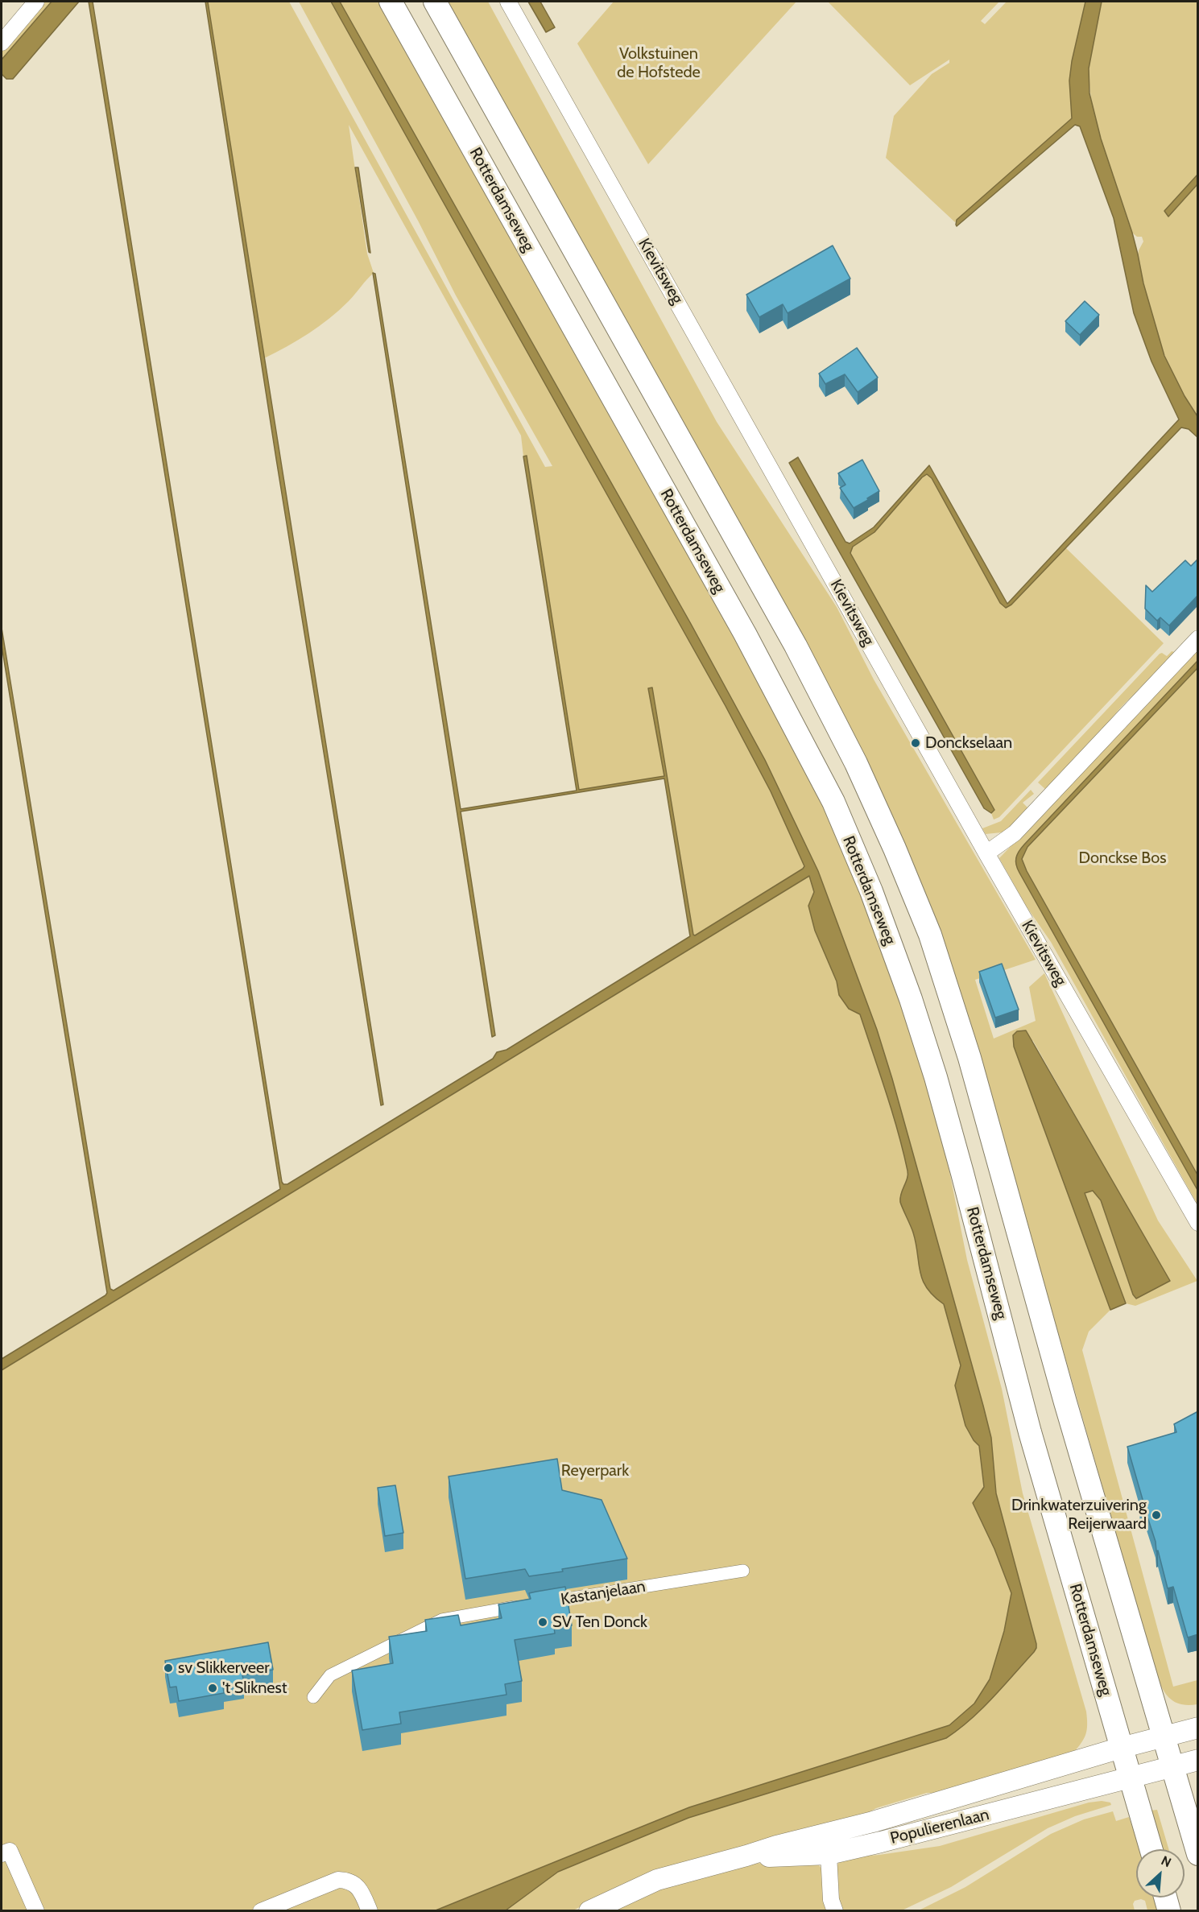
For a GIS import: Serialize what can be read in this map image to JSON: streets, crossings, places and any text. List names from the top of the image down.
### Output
{
  "streets": {
    "main road": ["Rotterdamseweg"],
    "street": ["Kievitsweg", "Kastanjelaan", "Populierenlaan"]
  },
  "crossings": [
    ["Rotterdamseweg", "Populierenlaan"]
  ],
  "parks": ["Volkstuinen de Hofstede", "Donckse Bos", "Reyerpark"],
  "places": [
    "Donckselaan",
    "Drinkwaterzuivering Reijerwaard",
    "SV Ten Donck",
    "sv Slikkerveer",
    "'t Sliknest"
  ],
  "north": "top right"
}
